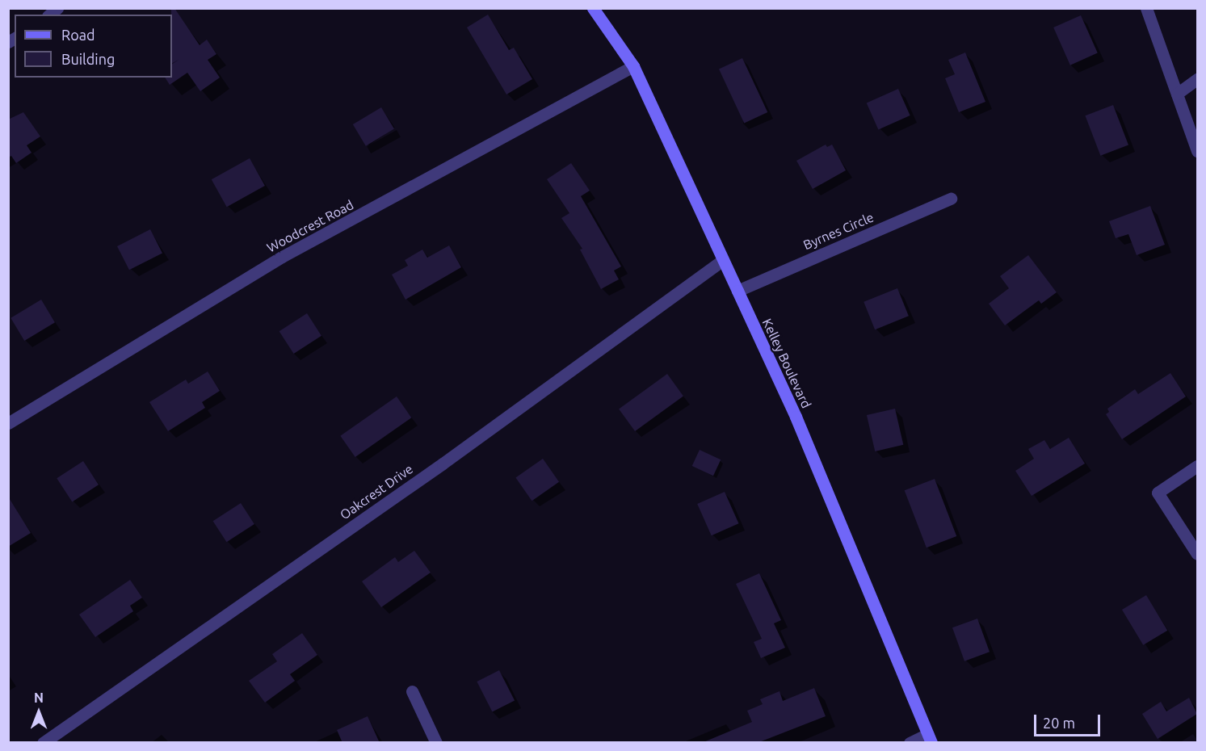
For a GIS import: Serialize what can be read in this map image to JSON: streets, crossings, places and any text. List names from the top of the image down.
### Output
{
  "streets": {
    "main road": ["Kelley Boulevard"],
    "street": ["Woodcrest Road", "Byrnes Circle", "Oakcrest Drive"]
  },
  "crossings": [
    ["Woodcrest Road", "Kelley Boulevard"],
    ["Byrnes Circle", "Kelley Boulevard"],
    ["Kelley Boulevard", "Oakcrest Drive"]
  ],
  "legend": ["Road", "Building"],
  "scale_bar": "20 m",
  "north": "top"
}
